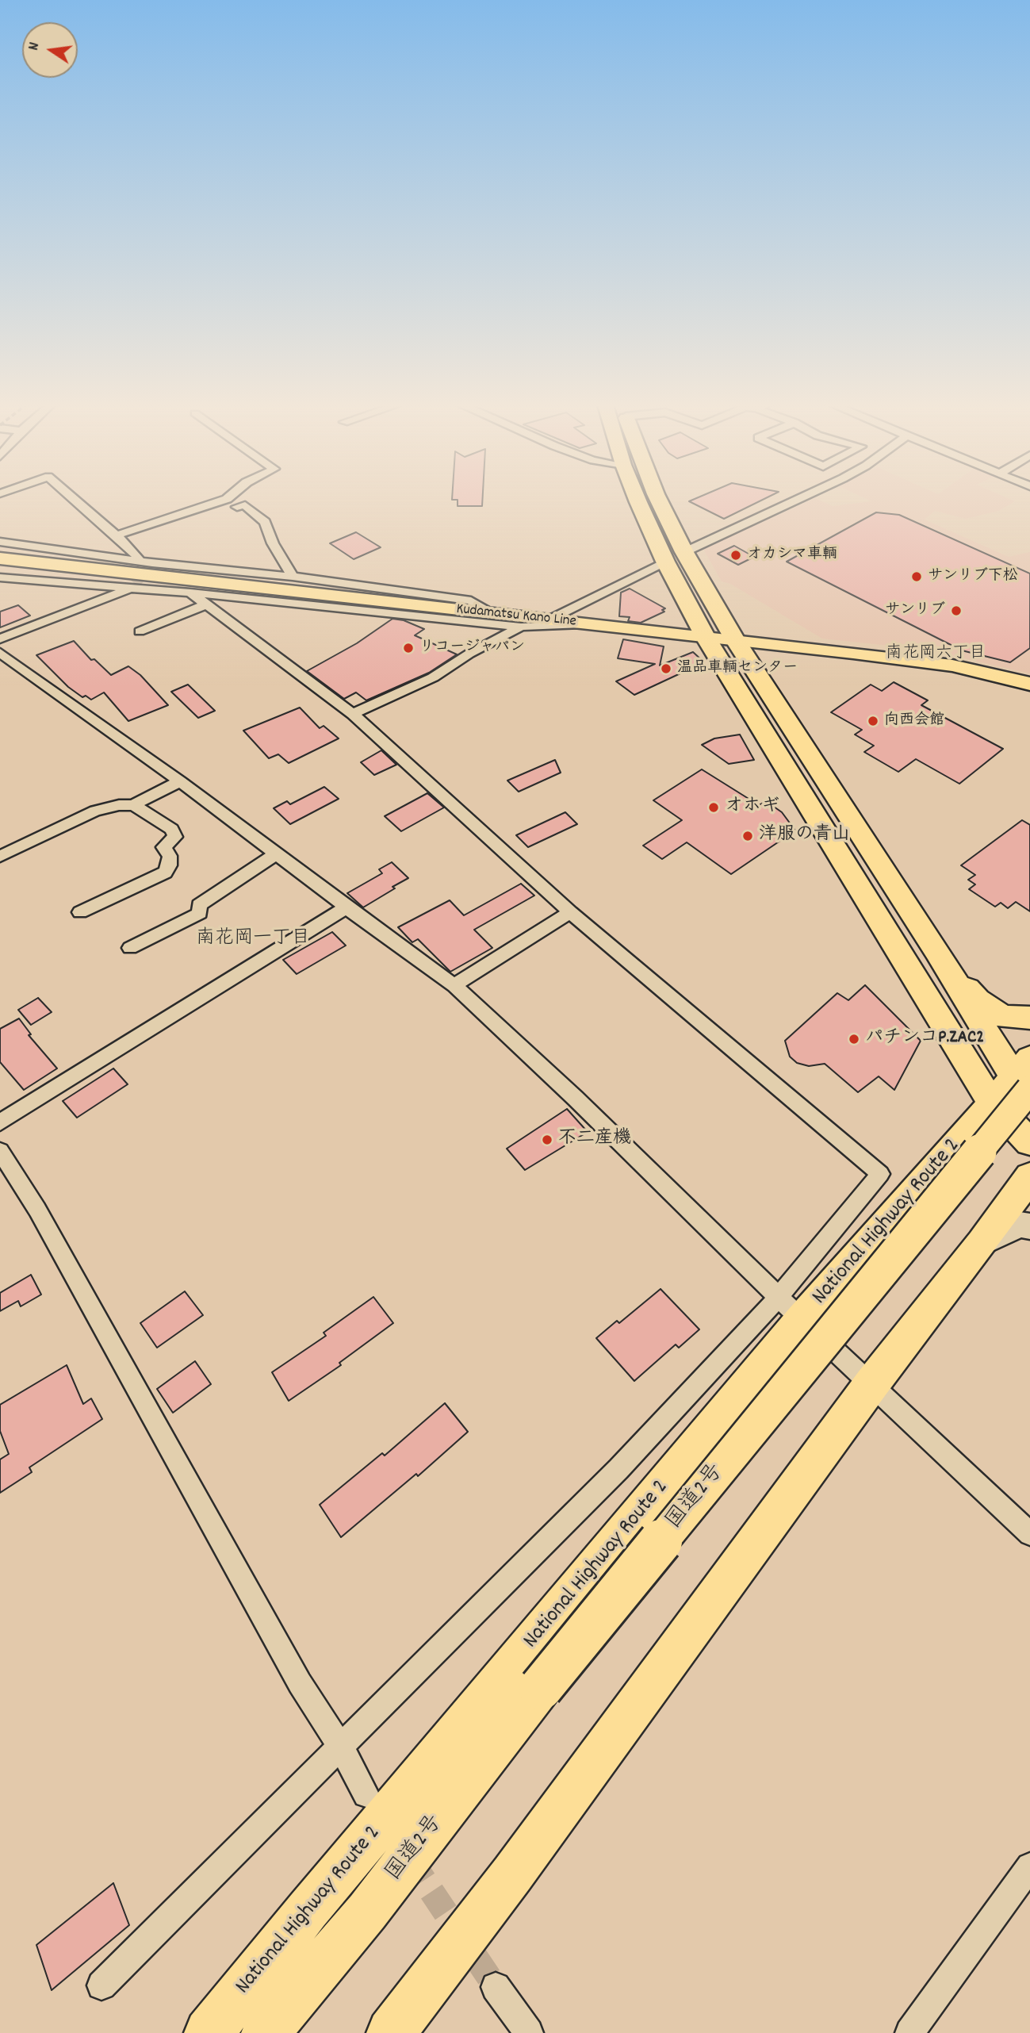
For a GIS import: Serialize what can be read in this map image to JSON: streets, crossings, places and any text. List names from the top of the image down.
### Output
{
  "streets": {
    "highway": ["National Highway Route 2", "国道2号"],
    "main road": ["Kudamatsu Kano Line"]
  },
  "crossings": [
    ["National Highway Route 2", "国道2号"]
  ],
  "districts": ["南花岡六丁目", "南花岡一丁目"],
  "places": [
    "オカシマ車輌",
    "サンリブ下松",
    "サンリブ",
    "リコージャパン",
    "温品車輌センター",
    "向西会館",
    "オホギ",
    "洋服の青山",
    "パチンコP.ZAC2",
    "不二産機"
  ],
  "north": "left"
}
